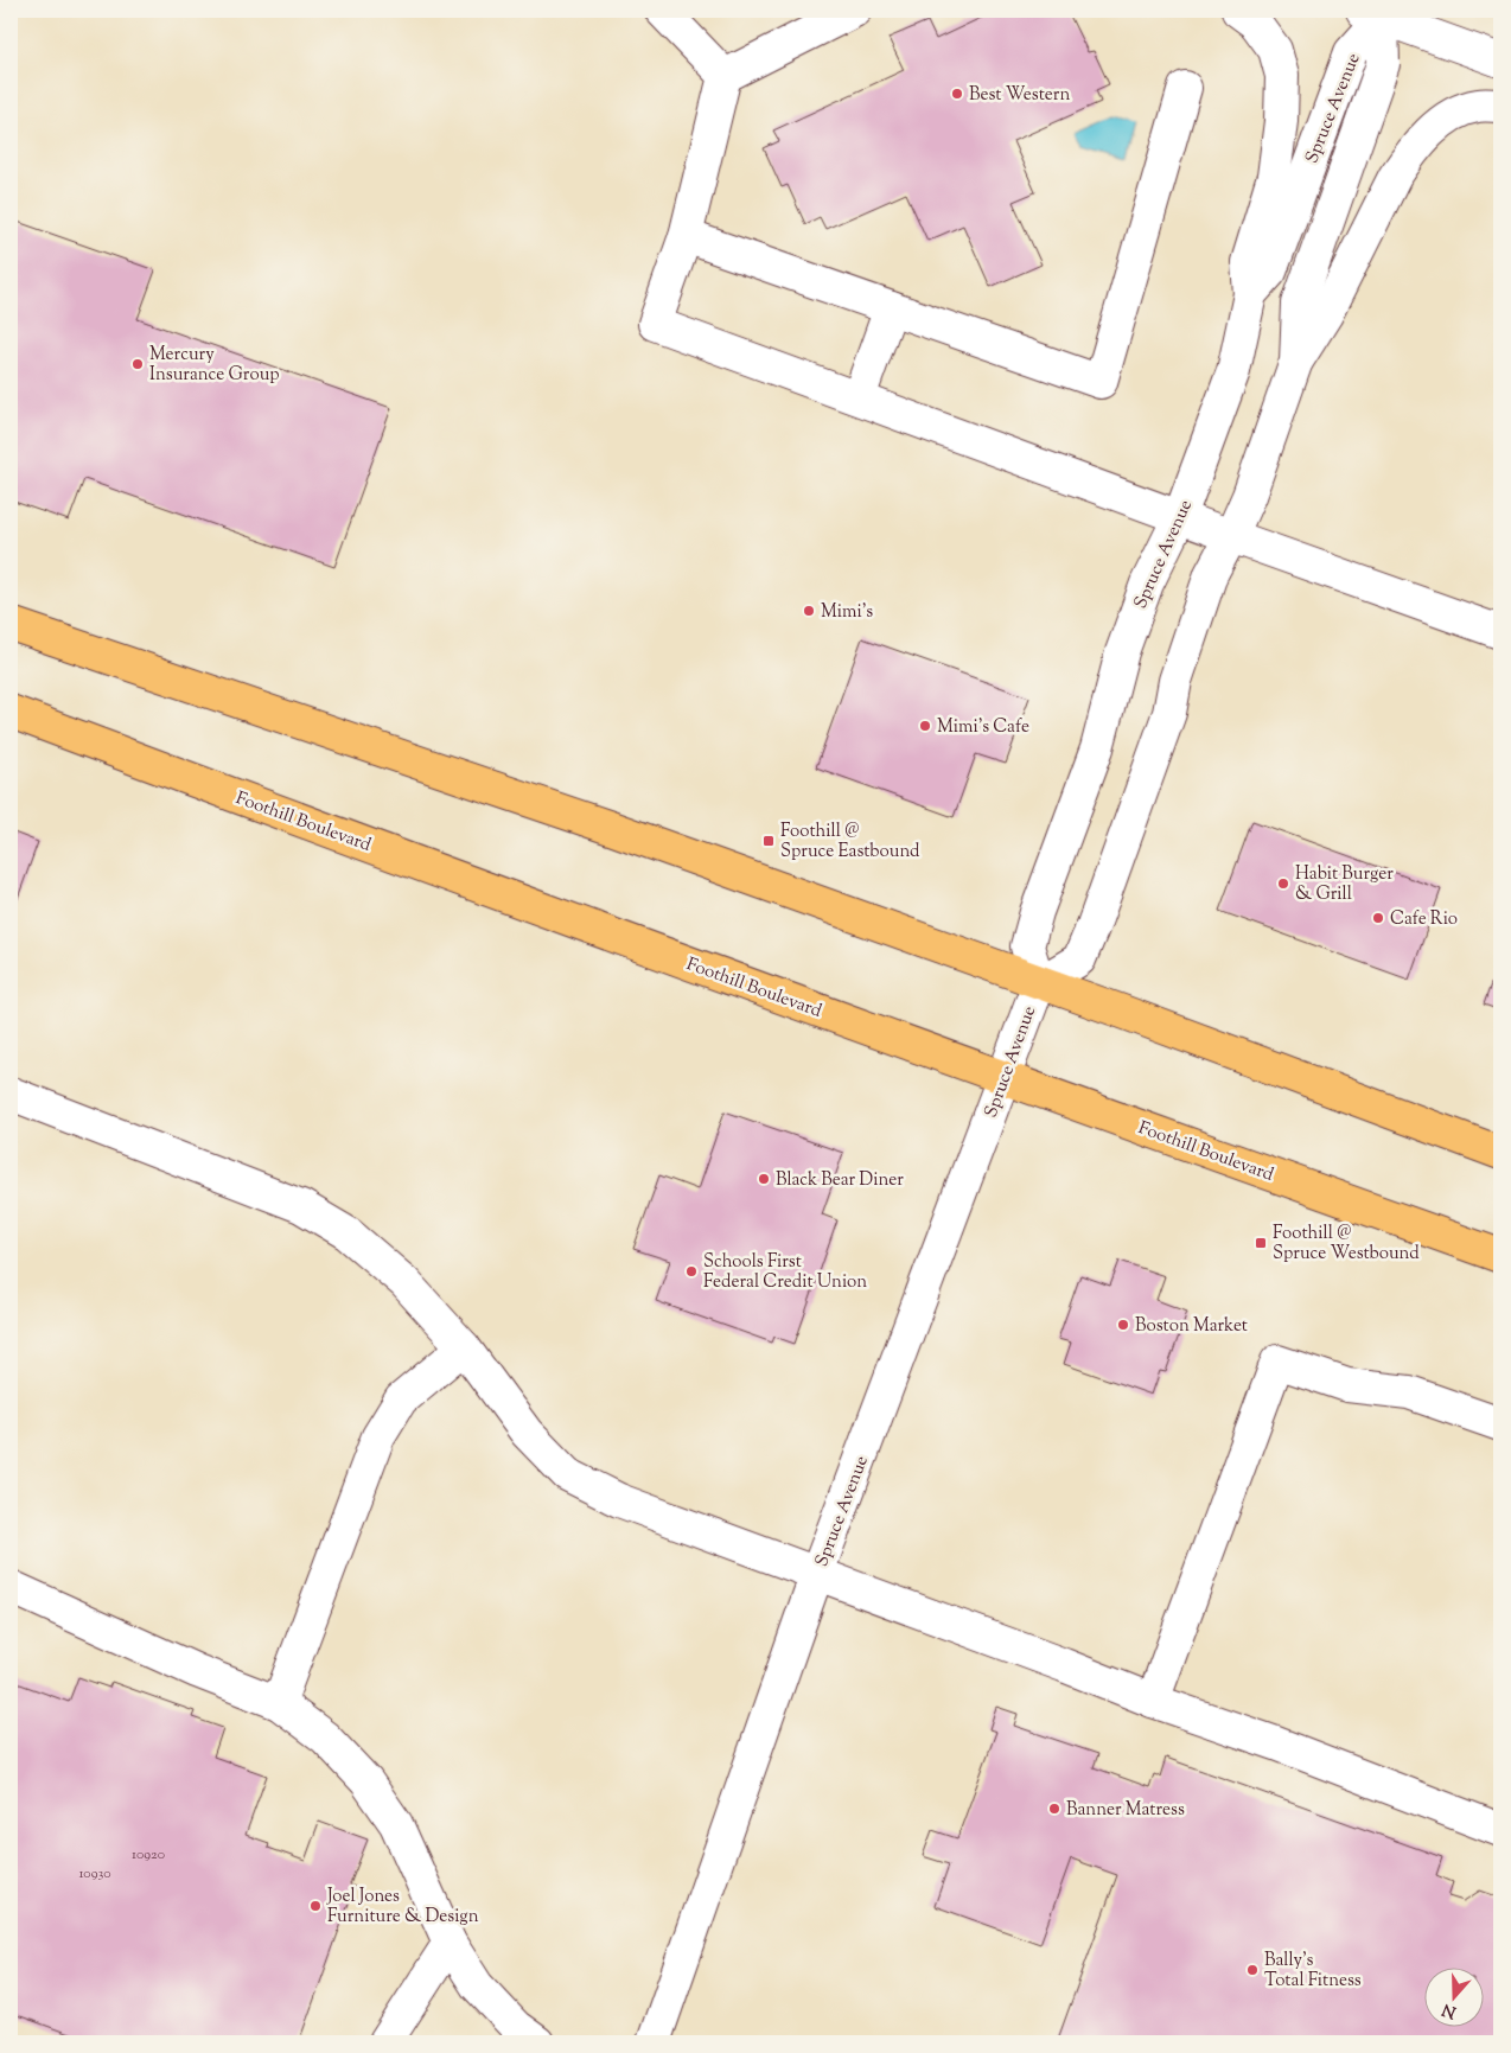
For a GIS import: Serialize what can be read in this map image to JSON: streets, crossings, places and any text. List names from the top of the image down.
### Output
{
  "streets": {
    "main road": ["Foothill Boulevard"],
    "street": ["Spruce Avenue"]
  },
  "crossings": [
    ["Spruce Avenue", "Foothill Boulevard"]
  ],
  "places": {
    "other": [
      "Best Western",
      "Mercury Insurance Group",
      "Mimi's",
      "Mimi's Cafe",
      "Habit Burger & Grill",
      "Cafe Rio",
      "Black Bear Diner",
      "Schools First Federal Credit Union",
      "Boston Market",
      "Banner Matress",
      "Joel Jones Furniture & Design",
      "Bally's Total Fitness"
    ],
    "transit": ["Foothill @ Spruce Eastbound", "Foothill @ Spruce Westbound"]
  },
  "house_numbers": ["10920", "10930"],
  "north": "bottom"
}
